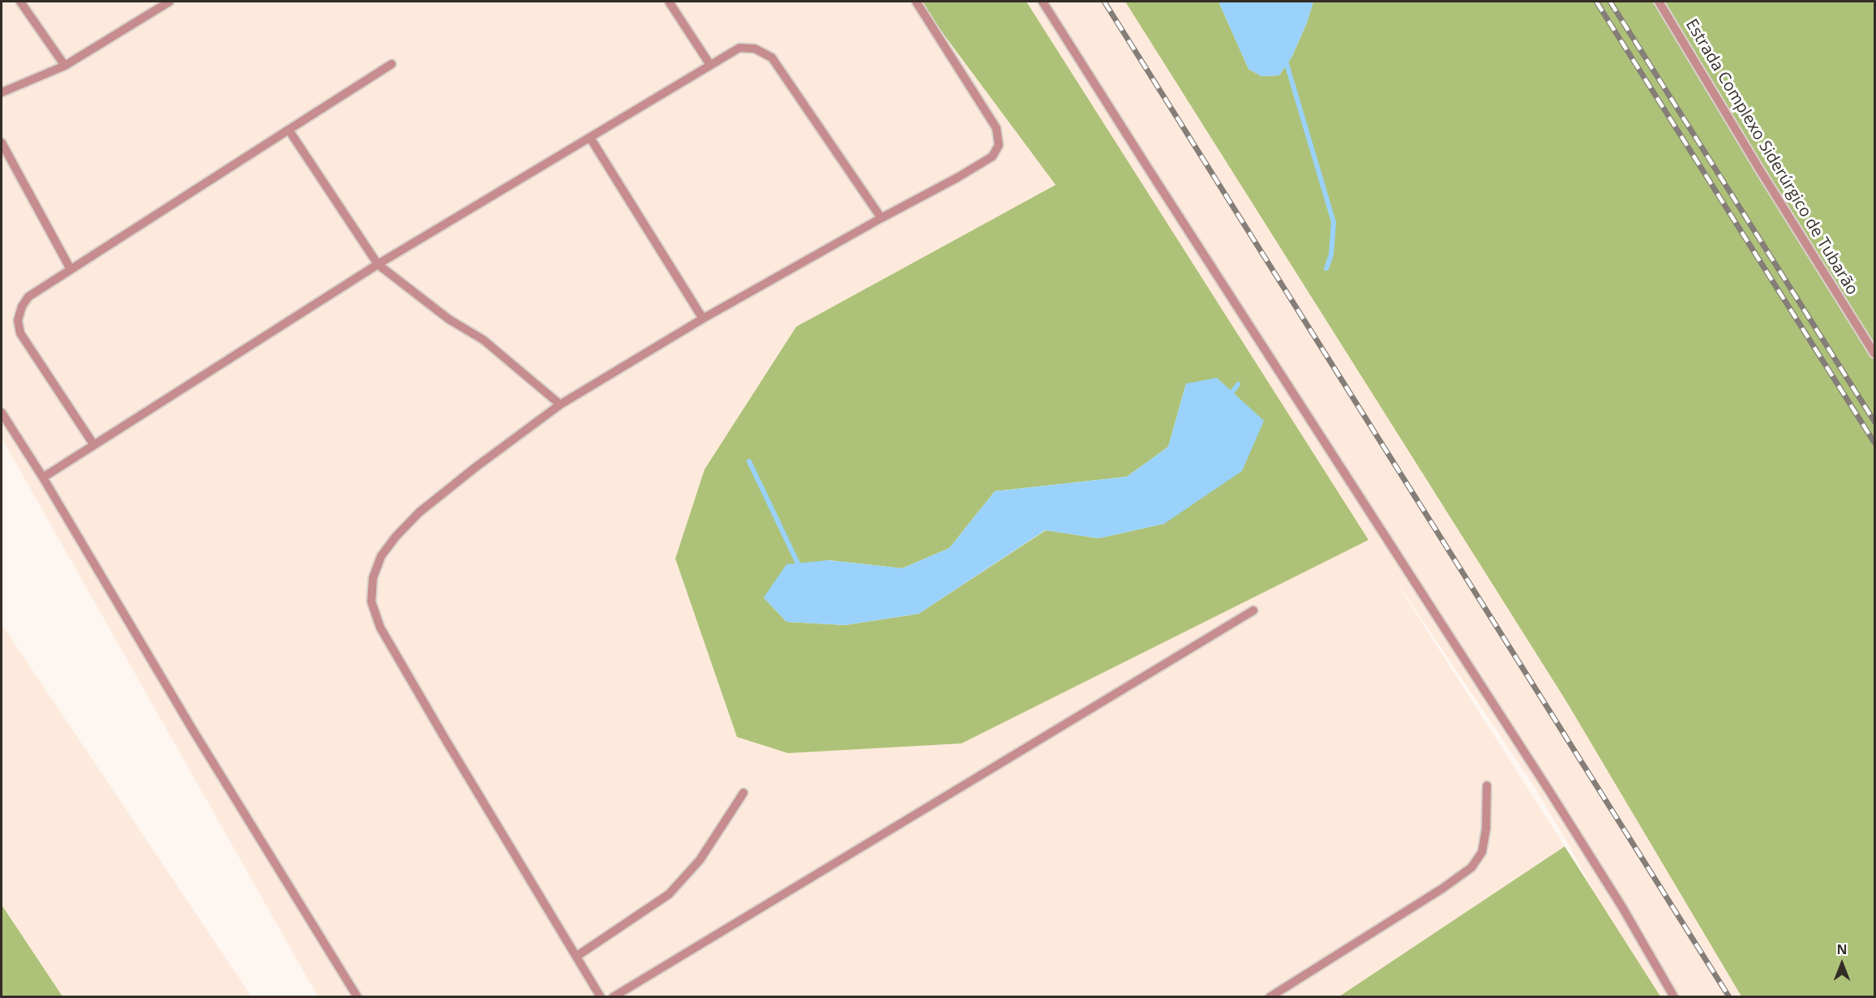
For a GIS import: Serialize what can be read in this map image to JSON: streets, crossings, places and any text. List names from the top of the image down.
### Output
{
  "streets": {
    "lane": ["Estrada Complexo Siderúrgico de Tubarão"]
  },
  "north": "top"
}
